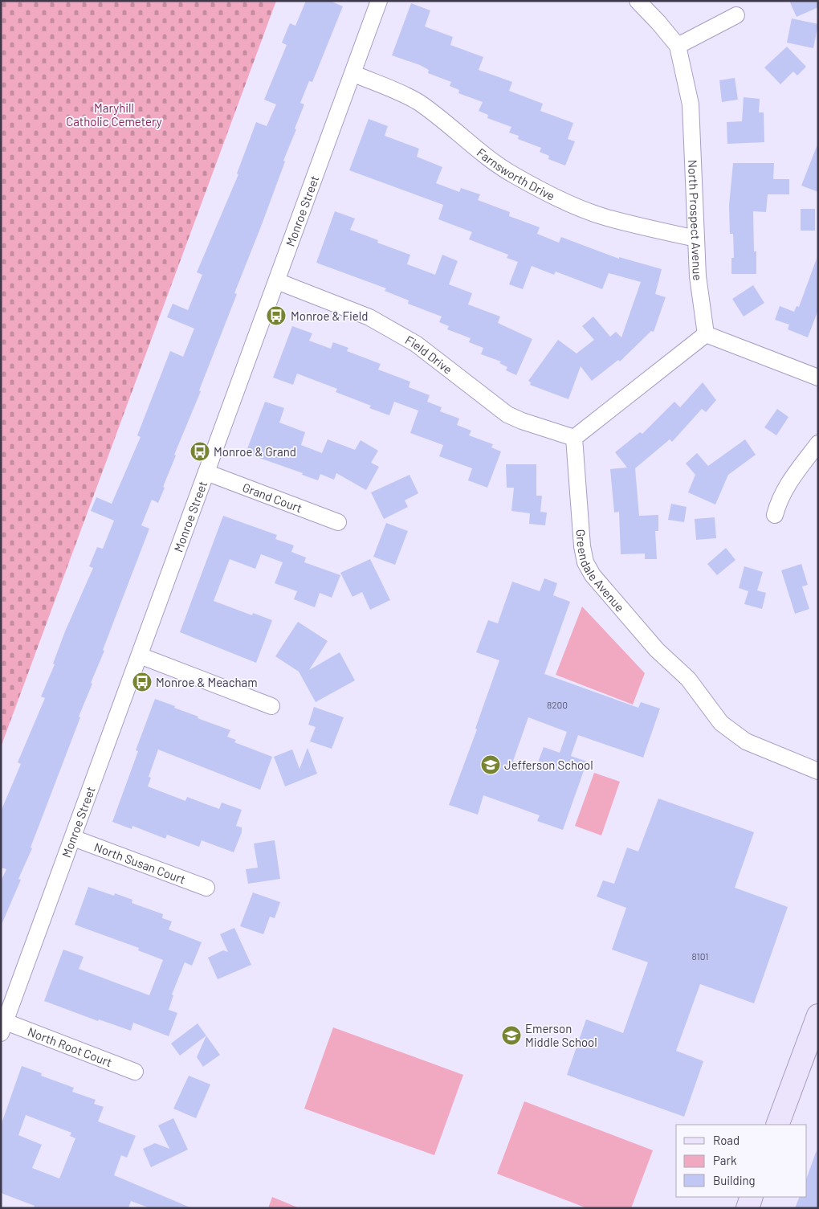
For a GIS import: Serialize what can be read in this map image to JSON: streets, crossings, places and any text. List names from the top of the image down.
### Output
{
  "streets": {
    "street": [
      "Farnsworth Drive",
      "Monroe Street",
      "North Prospect Avenue",
      "Field Drive",
      "Grand Court",
      "Greendale Avenue",
      "North Susan Court",
      "North Root Court"
    ]
  },
  "crossings": [
    ["Farnsworth Drive", "Monroe Street"],
    ["Farnsworth Drive", "North Prospect Avenue"],
    ["Monroe Street", "Field Drive"],
    ["Monroe Street", "Grand Court"],
    ["Monroe Street", "North Susan Court"],
    ["Monroe Street", "North Root Court"],
    ["Field Drive", "Greendale Avenue"]
  ],
  "parks": ["Maryhill Catholic Cemetery"],
  "places": {
    "bus stop": ["Monroe & Field", "Monroe & Grand", "Monroe & Meacham"],
    "school or university": ["Jefferson School", "Emerson Middle School"]
  },
  "house_numbers": ["8200", "8101"],
  "legend": ["Road", "Park", "Building"]
}
